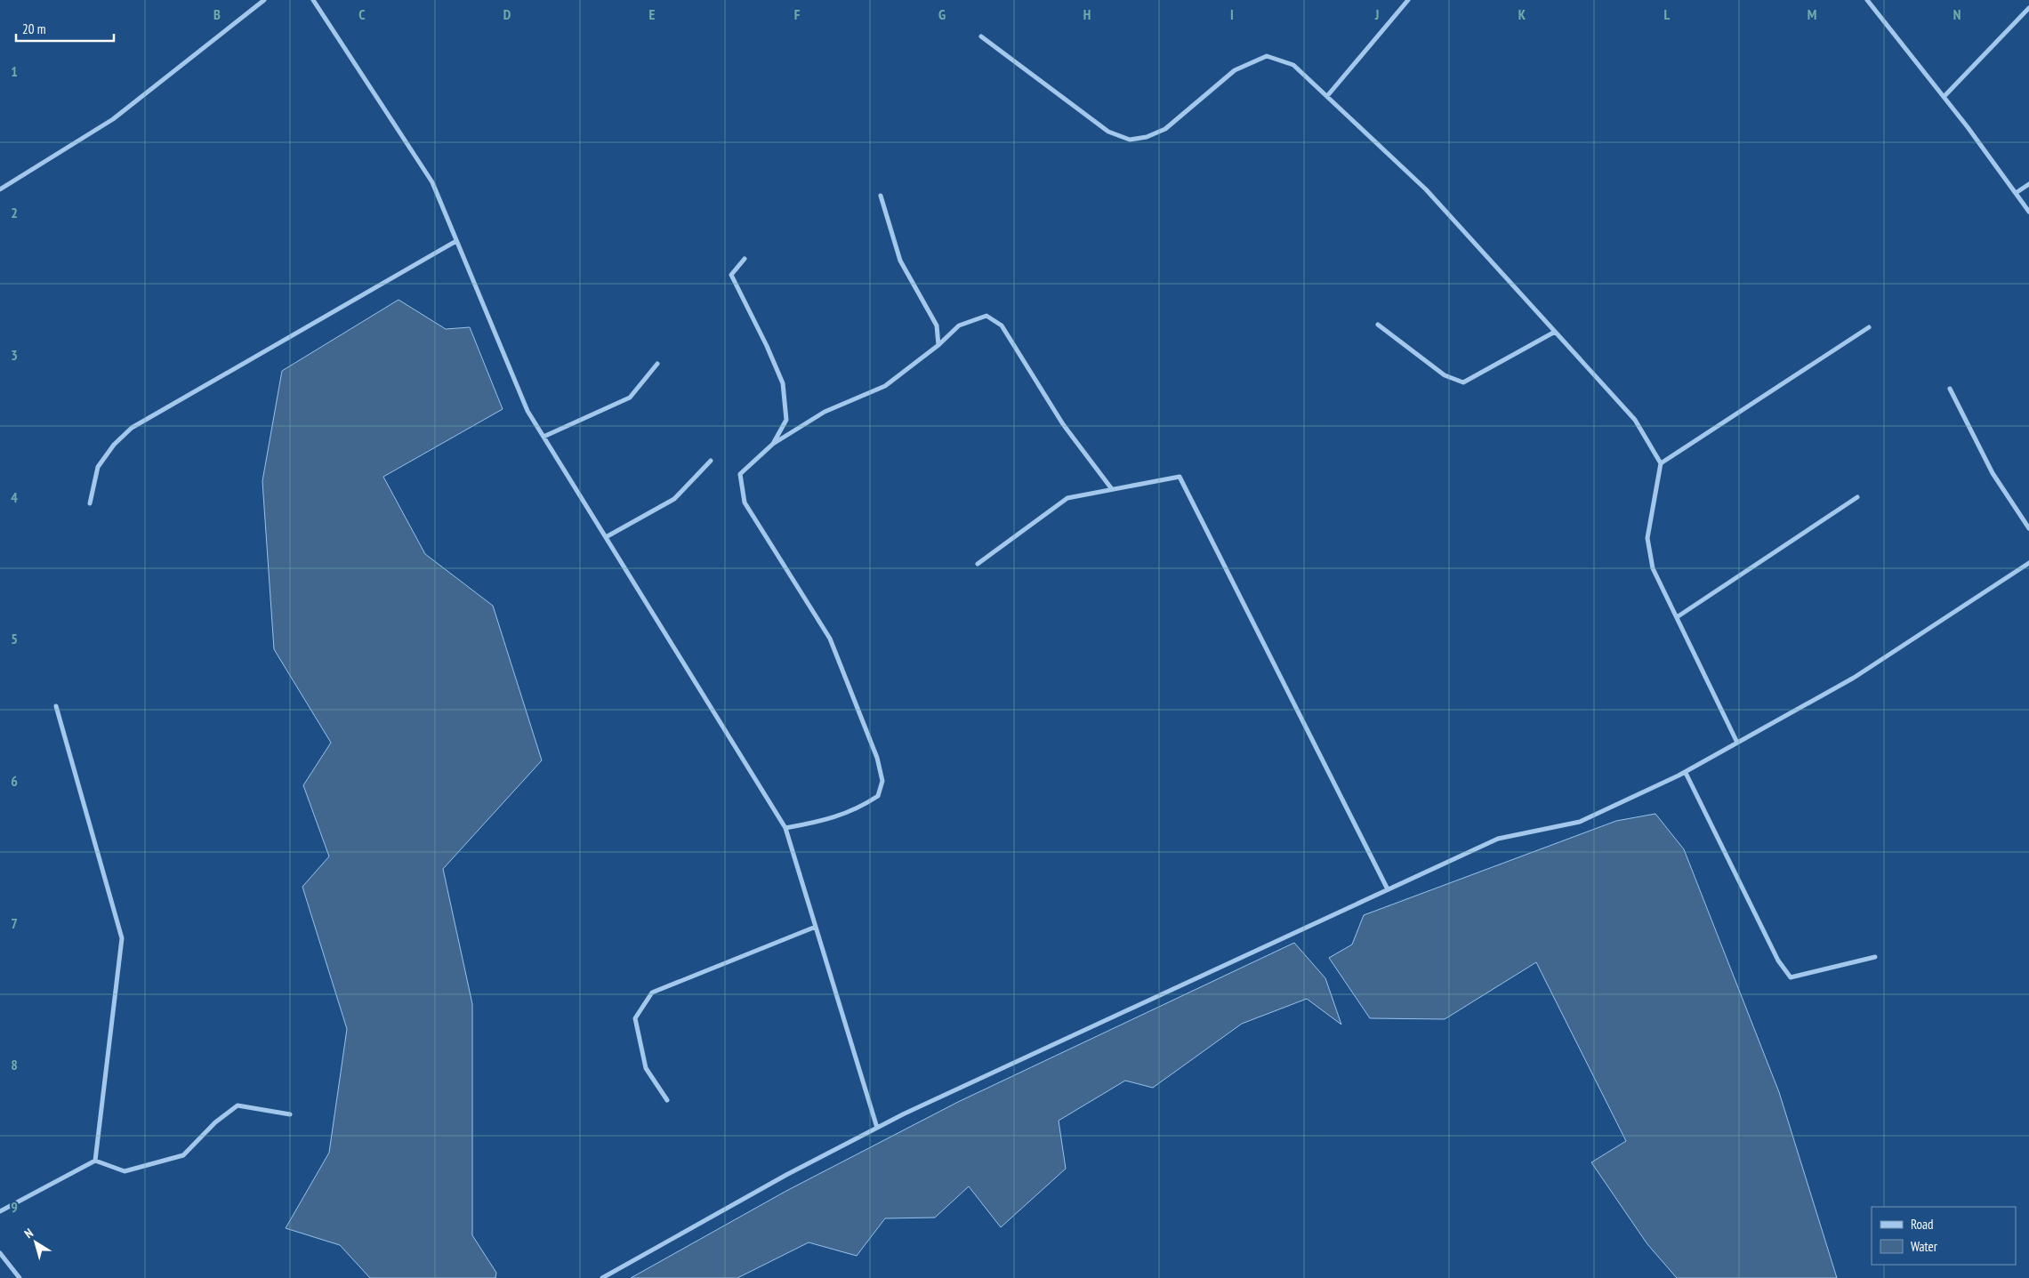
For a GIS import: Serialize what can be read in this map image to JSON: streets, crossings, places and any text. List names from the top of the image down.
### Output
{
  "legend": ["Road", "Water"],
  "scale_bar": "20 m",
  "north": "top left",
  "grid": {
    "columns": [
      "B",
      "C",
      "D",
      "E",
      "F",
      "G",
      "H",
      "I",
      "J",
      "K",
      "L",
      "M",
      "N"
    ],
    "rows": [
      "1",
      "2",
      "3",
      "4",
      "5",
      "6",
      "7",
      "8",
      "9"
    ]
  }
}
